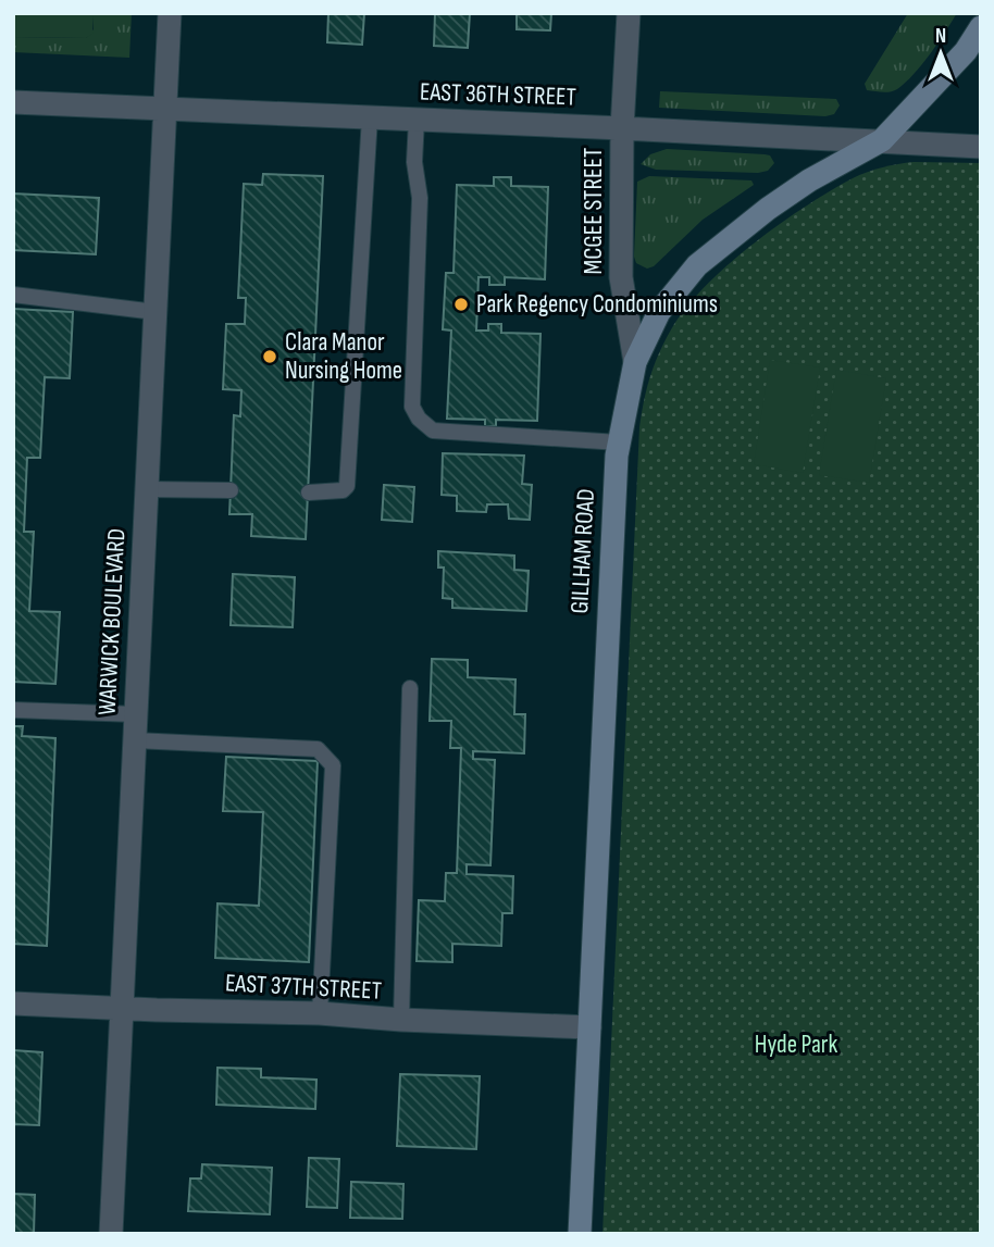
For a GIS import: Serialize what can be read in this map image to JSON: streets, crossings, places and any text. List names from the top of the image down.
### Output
{
  "streets": {
    "main road": ["GILLHAM ROAD"],
    "street": [
      "EAST 36TH STREET",
      "MCGEE STREET",
      "WARWICK BOULEVARD",
      "EAST 37TH STREET"
    ]
  },
  "crossings": [
    ["EAST 36TH STREET", "MCGEE STREET"],
    ["EAST 36TH STREET", "GILLHAM ROAD"],
    ["EAST 36TH STREET", "WARWICK BOULEVARD"],
    ["MCGEE STREET", "GILLHAM ROAD"],
    ["GILLHAM ROAD", "EAST 37TH STREET"],
    ["WARWICK BOULEVARD", "EAST 37TH STREET"]
  ],
  "parks": ["Hyde Park"],
  "places": ["Park Regency Condominiums", "Clara Manor Nursing Home"],
  "north": "top"
}
